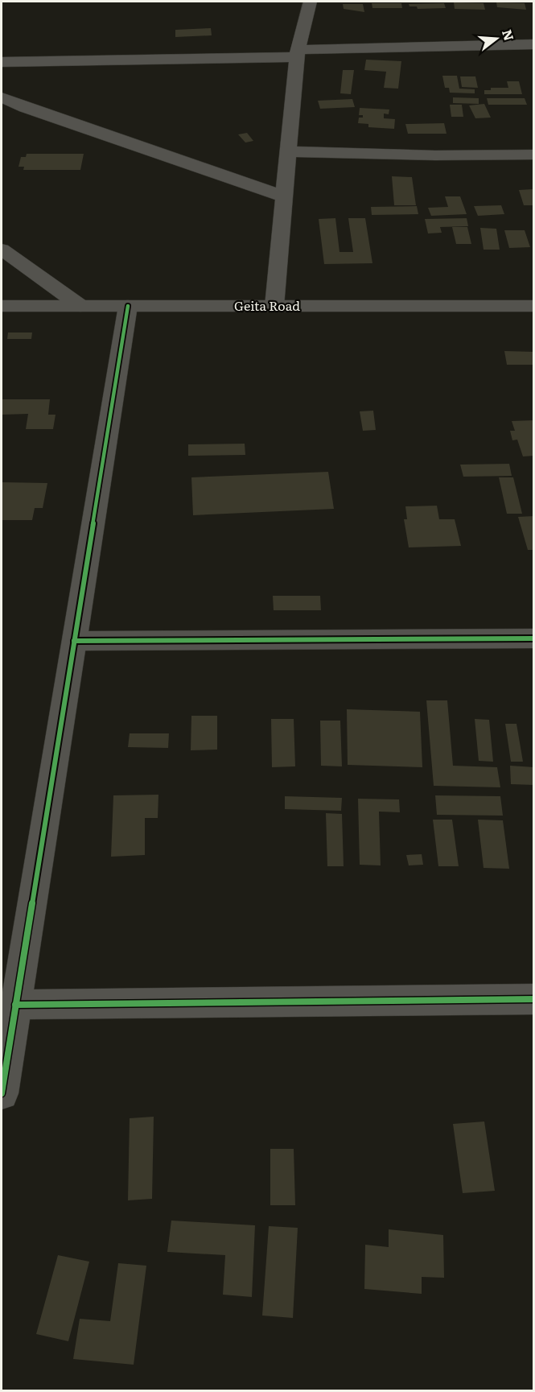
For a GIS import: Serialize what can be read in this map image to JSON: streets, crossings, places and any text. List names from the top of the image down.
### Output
{
  "streets": {
    "street": ["Geita Road"]
  },
  "north": "right"
}
